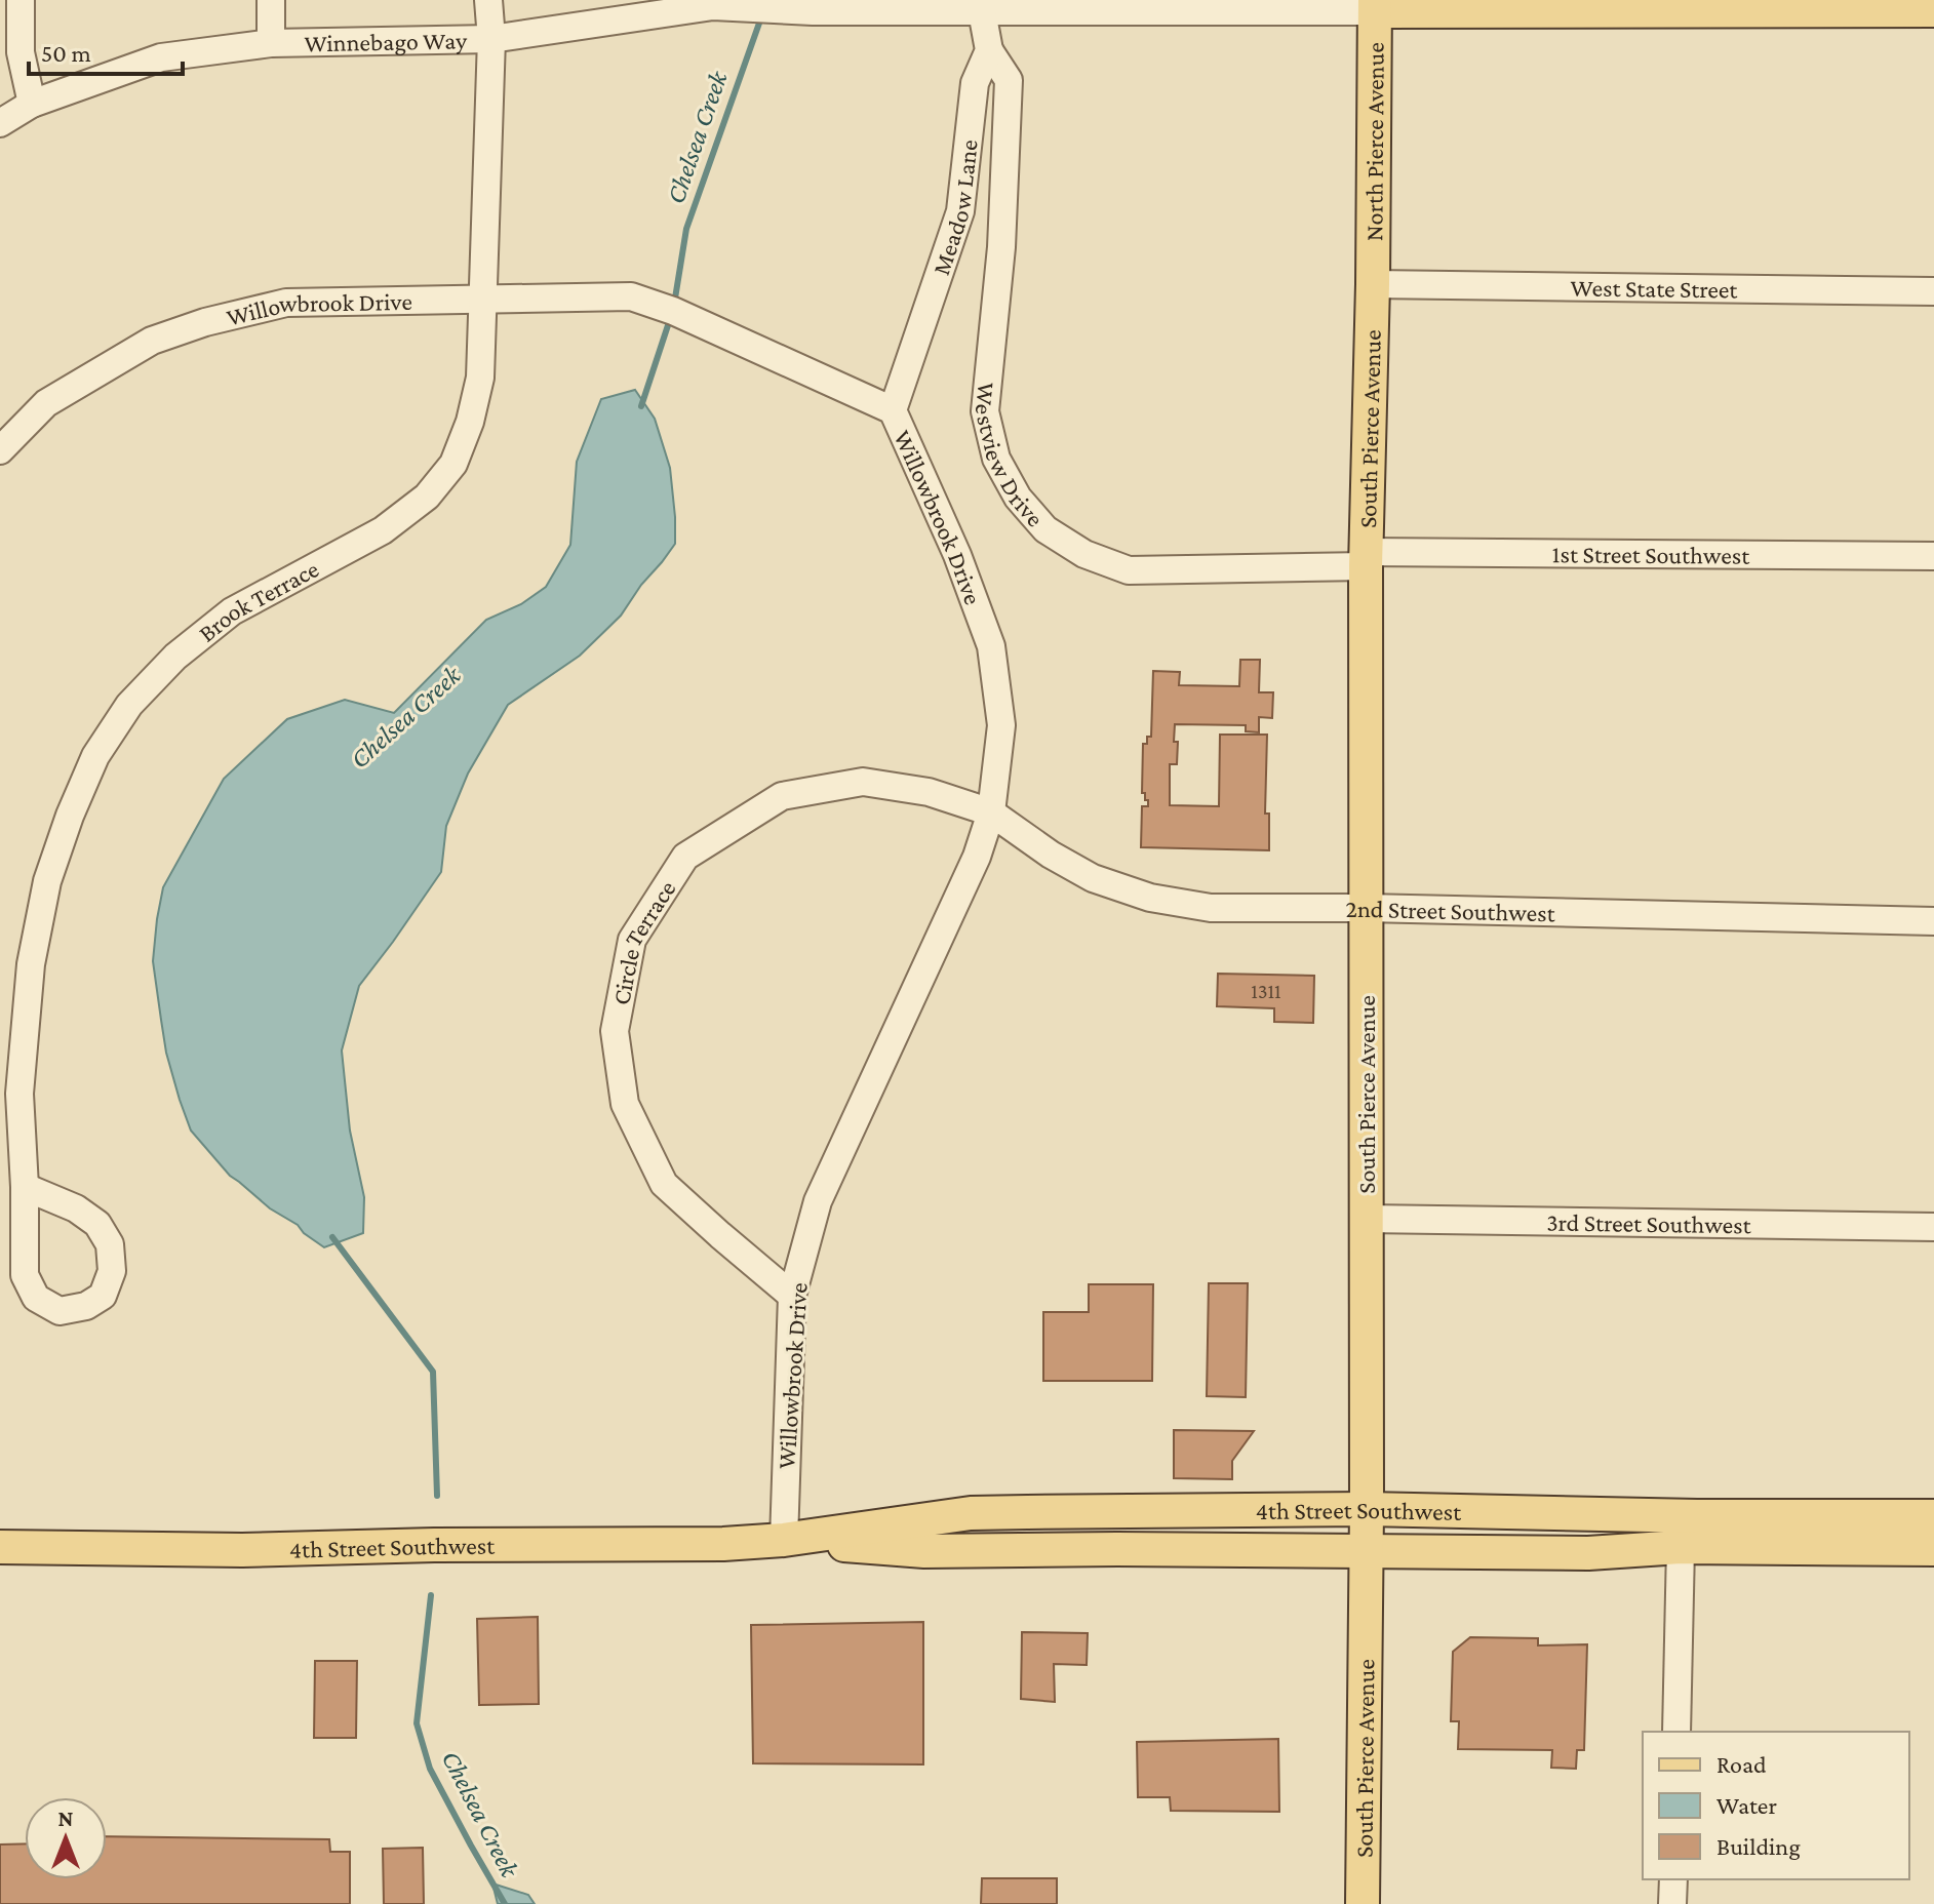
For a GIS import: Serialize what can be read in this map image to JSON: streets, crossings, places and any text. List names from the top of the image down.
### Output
{
  "streets": {
    "main road": ["North Pierce Avenue", "South Pierce Avenue", "4th Street Southwest"],
    "street": [
      "Winnebago Way",
      "Meadow Lane",
      "West State Street",
      "Willowbrook Drive",
      "Westview Drive",
      "1st Street Southwest",
      "Brook Terrace",
      "2nd Street Southwest",
      "Circle Terrace",
      "3rd Street Southwest"
    ]
  },
  "crossings": [
    ["Winnebago Way", "North Pierce Avenue"],
    ["Winnebago Way", "Brook Terrace"],
    ["North Pierce Avenue", "West State Street"],
    ["North Pierce Avenue", "South Pierce Avenue"],
    ["Meadow Lane", "Willowbrook Drive"],
    ["Meadow Lane", "Westview Drive"],
    ["West State Street", "South Pierce Avenue"],
    ["Willowbrook Drive", "Brook Terrace"],
    ["Willowbrook Drive", "2nd Street Southwest"],
    ["Willowbrook Drive", "Circle Terrace"],
    ["Willowbrook Drive", "4th Street Southwest"],
    ["South Pierce Avenue", "Westview Drive"],
    ["South Pierce Avenue", "1st Street Southwest"],
    ["South Pierce Avenue", "2nd Street Southwest"],
    ["South Pierce Avenue", "3rd Street Southwest"],
    ["South Pierce Avenue", "4th Street Southwest"],
    ["Westview Drive", "1st Street Southwest"],
    ["2nd Street Southwest", "Circle Terrace"]
  ],
  "water": ["Chelsea Creek"],
  "house_numbers": ["1311"],
  "legend": ["Road", "Water", "Building"],
  "scale_bar": "50 m",
  "north": "top"
}
